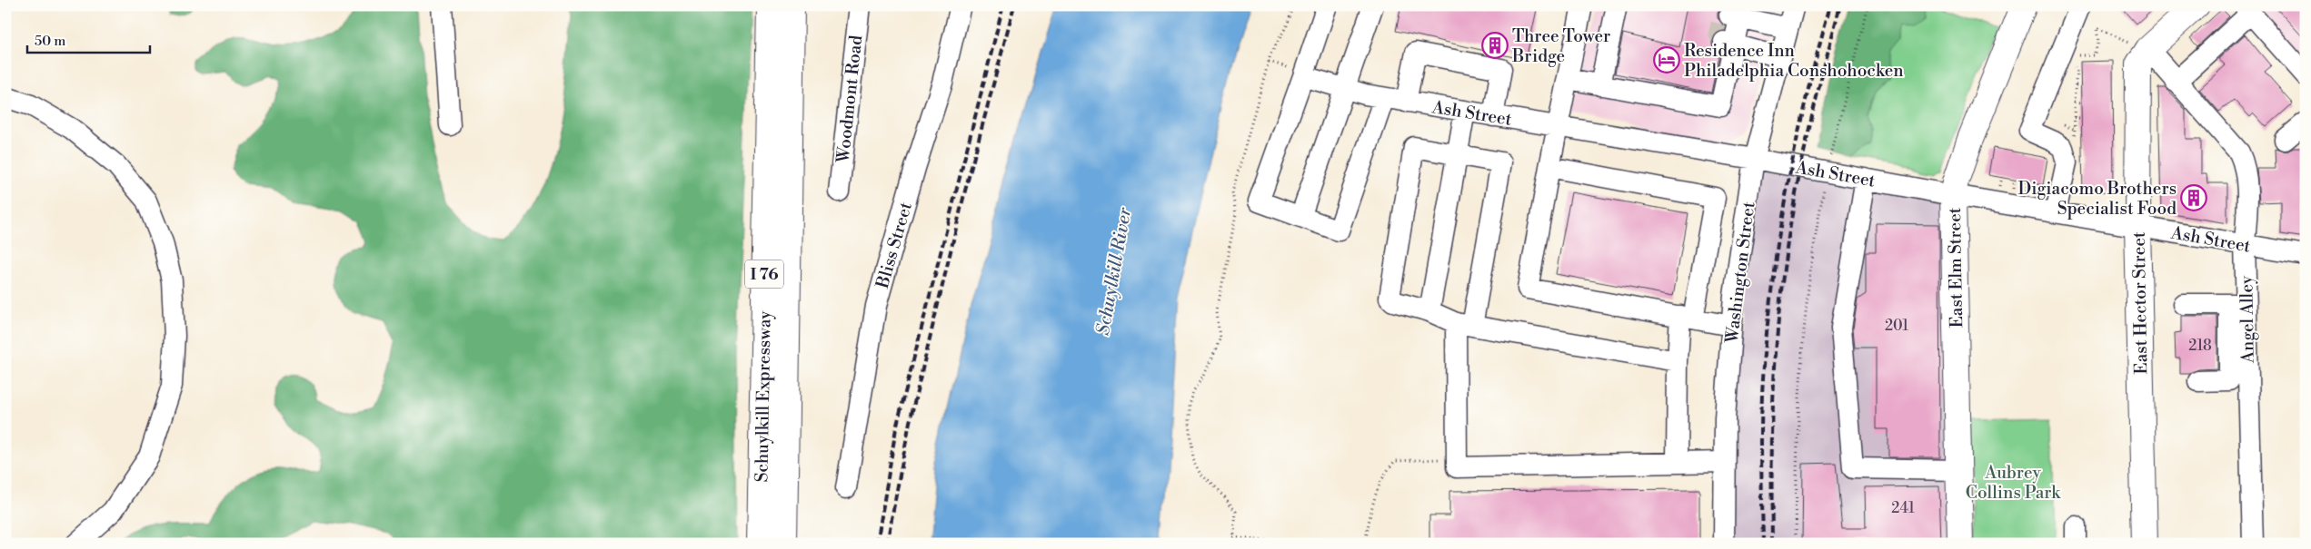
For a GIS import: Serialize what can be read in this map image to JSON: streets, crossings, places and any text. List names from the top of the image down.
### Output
{
  "streets": {
    "main road": [
      "East Elm Street",
      "I 76",
      "East Hector Street",
      "Schuylkill Expressway"
    ],
    "street": [
      "Woodmont Road",
      "Ash Street",
      "Bliss Street",
      "Washington Street",
      "Angel Alley"
    ]
  },
  "crossings": [
    ["Ash Street", "East Elm Street"],
    ["Ash Street", "Washington Street"],
    ["Ash Street", "East Hector Street"],
    ["Ash Street", "Angel Alley"],
    ["East Hector Street", "Angel Alley"]
  ],
  "water": ["Schuylkill River"],
  "parks": ["Aubrey Collins Park"],
  "places": {
    "building": ["Three Tower Bridge", "Digiacomo Brothers Specialist Food"],
    "hotel": ["Residence Inn Philadelphia Conshohocken"]
  },
  "house_numbers": ["201", "218", "241"],
  "scale_bar": "50 m"
}
